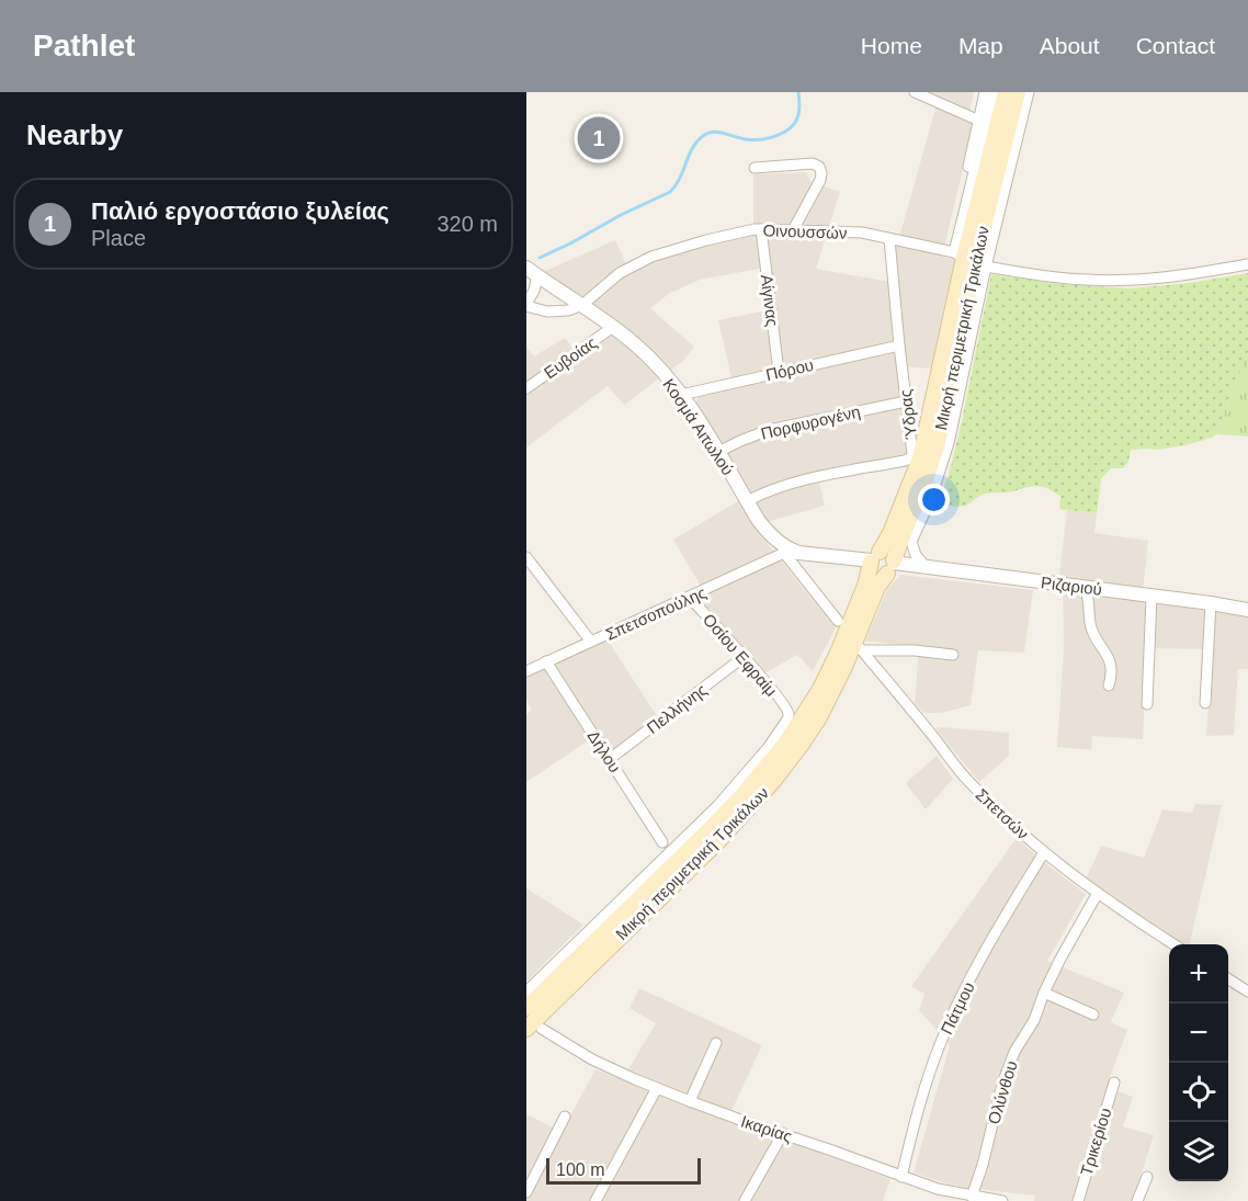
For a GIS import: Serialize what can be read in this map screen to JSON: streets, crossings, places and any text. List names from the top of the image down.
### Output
{
  "streets": {
    "main road": ["Μικρή περιμετρική Τρικάλων"],
    "street": [
      "Οινουσσών",
      "Αίγινας",
      "Ευβοίας",
      "Πόρου",
      "Ύδρας",
      "Πορφυρογένη",
      "Κοσμά Αιτωλού",
      "Ριζαριού",
      "Σπετσοπούλης",
      "Οσίου Εφραίμ",
      "Πελλήνης",
      "Δήλου",
      "Σπετσών",
      "Πάτμου",
      "Ολύνθου",
      "Ικαρίας",
      "Τρικερίου"
    ]
  },
  "crossings": [
    ["Οινουσσών", "Αίγινας"],
    ["Οινουσσών", "Μικρή περιμετρική Τρικάλων"],
    ["Οινουσσών", "Ύδρας"],
    ["Οινουσσών", "Κοσμά Αιτωλού"],
    ["Αίγινας", "Πόρου"],
    ["Μικρή περιμετρική Τρικάλων", "Κοσμά Αιτωλού"],
    ["Μικρή περιμετρική Τρικάλων", "Ριζαριού"],
    ["Μικρή περιμετρική Τρικάλων", "Σπετσών"],
    ["Μικρή περιμετρική Τρικάλων", "Ικαρίας"],
    ["Ευβοίας", "Κοσμά Αιτωλού"],
    ["Πόρου", "Ύδρας"],
    ["Πόρου", "Κοσμά Αιτωλού"],
    ["Ύδρας", "Πορφυρογένη"],
    ["Ύδρας", "Κοσμά Αιτωλού"],
    ["Πορφυρογένη", "Κοσμά Αιτωλού"],
    ["Κοσμά Αιτωλού", "Σπετσοπούλης"],
    ["Σπετσοπούλης", "Οσίου Εφραίμ"],
    ["Σπετσοπούλης", "Δήλου"],
    ["Οσίου Εφραίμ", "Πελλήνης"],
    ["Πελλήνης", "Δήλου"],
    ["Σπετσών", "Πάτμου"],
    ["Σπετσών", "Ολύνθου"],
    ["Πάτμου", "Ικαρίας"],
    ["Ολύνθου", "Ικαρίας"]
  ],
  "scale_bar": "100 m",
  "page": {
    "header": "Pathlet",
    "nav": [
      "Home",
      "Map",
      "About",
      "Contact"
    ],
    "heading": "Nearby",
    "pins": "1",
    "list": [
      {
        "mark": "1",
        "name": "Παλιό εργοστάσιο ξυλείας",
        "note": "Place",
        "value": "320 m"
      }
    ],
    "map_buttons": ["+", "−"],
    "scale": "100 m"
  }
}
